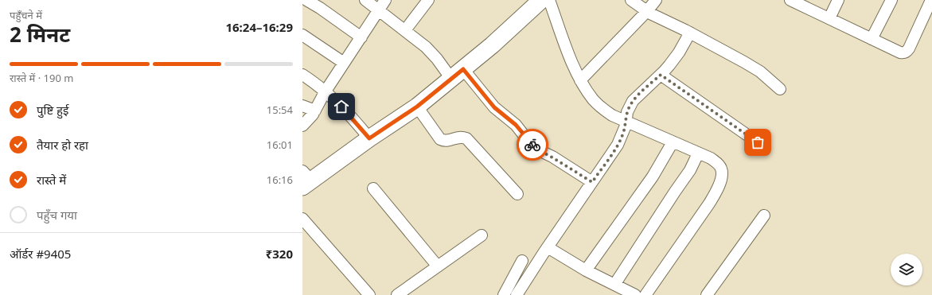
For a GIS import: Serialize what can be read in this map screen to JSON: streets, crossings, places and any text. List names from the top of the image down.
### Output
{
  "page": {
    "heading": ["2 मिनट", "पहुँचने में", "16:24–16:29"],
    "panel": ["ऑर्डर #9405", "₹320"],
    "bar": "रास्ते में · 190 m",
    "list": [
      ["पुष्टि हुई", "15:54"],
      ["तैयार हो रहा", "16:01"],
      ["रास्ते में", "16:16"],
      "पहुँच गया"
    ]
  }
}
